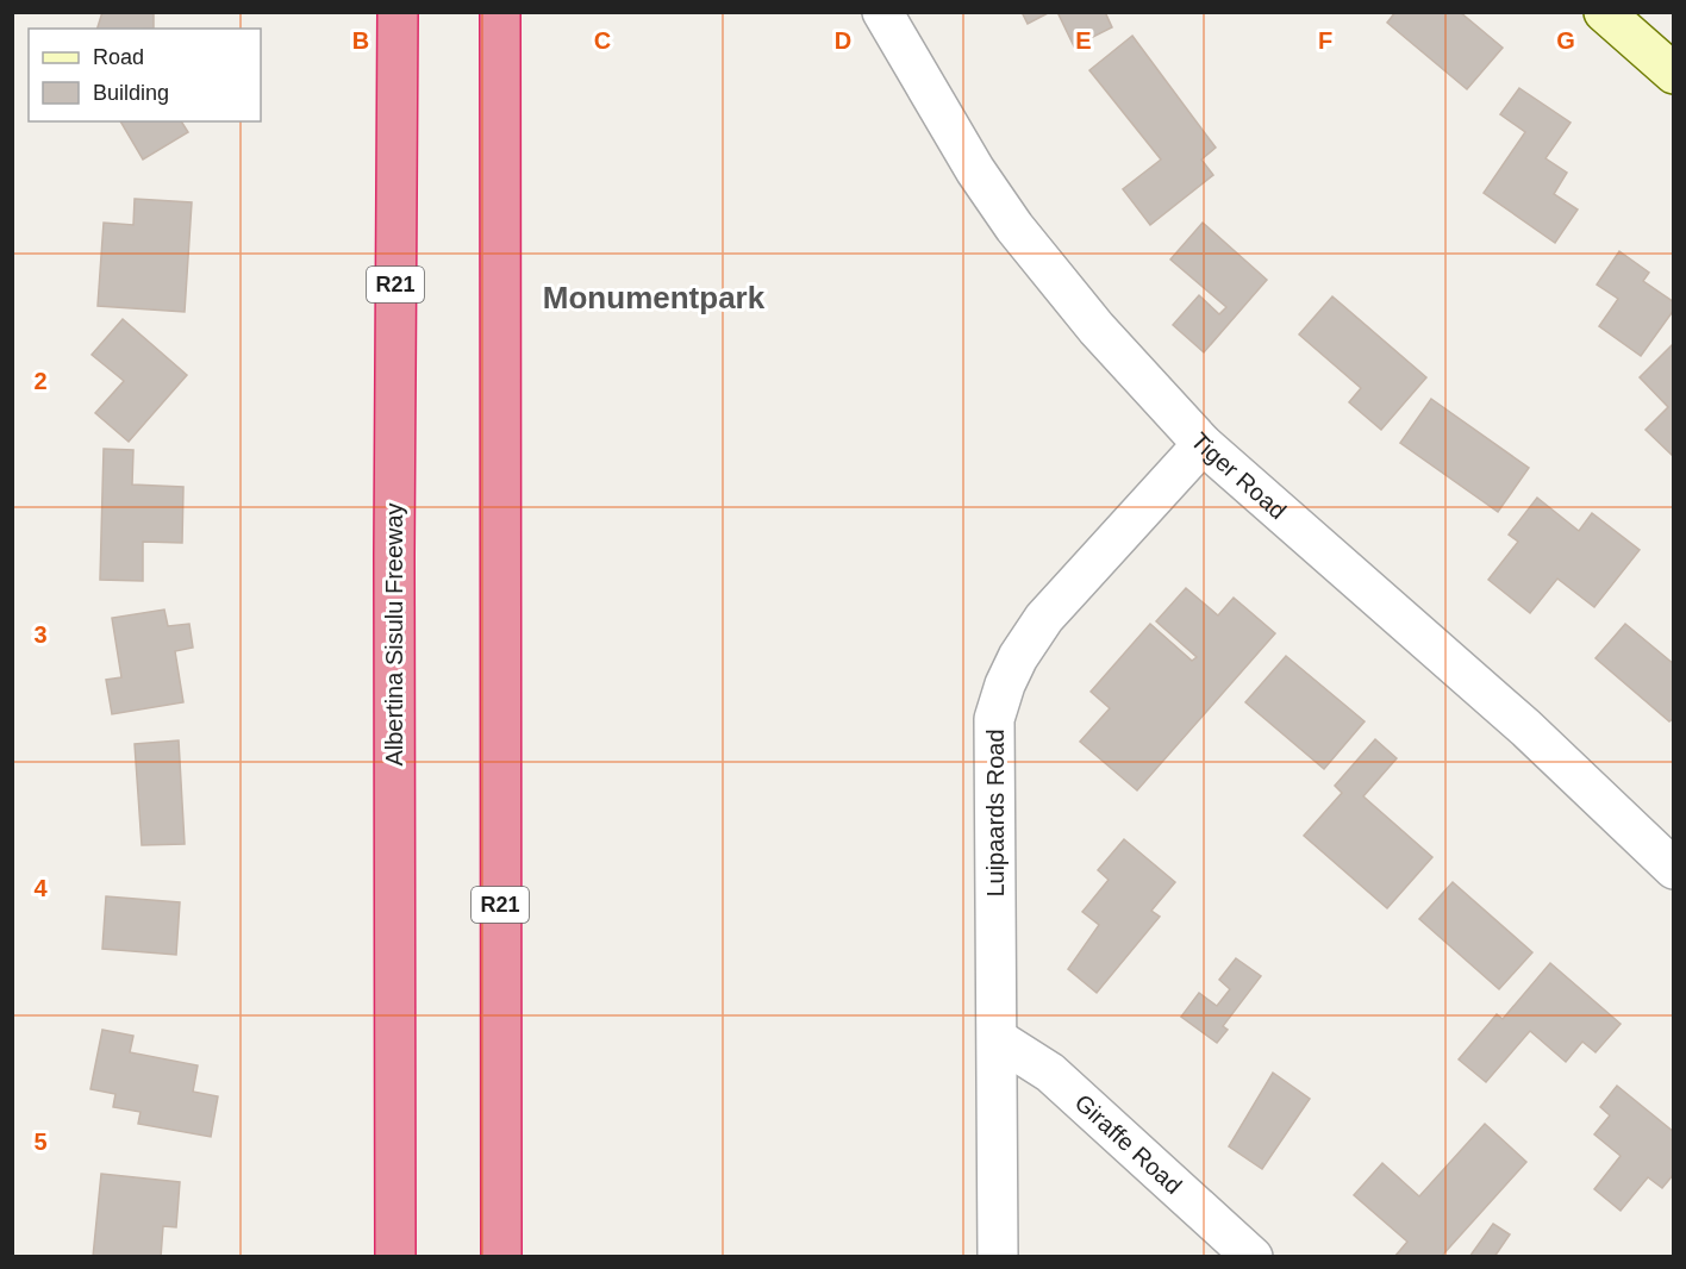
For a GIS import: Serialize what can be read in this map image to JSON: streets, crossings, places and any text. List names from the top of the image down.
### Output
{
  "streets": {
    "highway": ["R21", "Albertina Sisulu Freeway"],
    "street": ["Tiger Road", "Luipaards Road", "Giraffe Road"]
  },
  "crossings": [
    ["Tiger Road", "Luipaards Road"],
    ["Luipaards Road", "Giraffe Road"]
  ],
  "districts": ["Monumentpark"],
  "legend": ["Road", "Building"],
  "grid": {
    "columns": [
      "B",
      "C",
      "D",
      "E",
      "F",
      "G"
    ],
    "rows": [
      "2",
      "3",
      "4",
      "5"
    ]
  }
}
